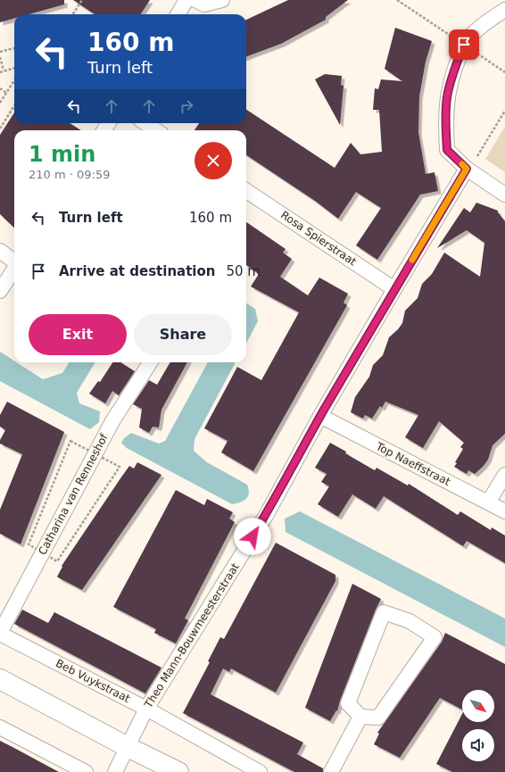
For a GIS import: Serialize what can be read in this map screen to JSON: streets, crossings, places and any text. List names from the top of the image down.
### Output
{
  "streets": {
    "street": [
      "Rosa Spierstraat",
      "Top Naeffstraat",
      "Catharina van Renneshof",
      "Theo Mann-Bouwmeesterstraat",
      "Beb Vuykstraat"
    ]
  },
  "crossings": [
    ["Rosa Spierstraat", "Theo Mann-Bouwmeesterstraat"],
    ["Top Naeffstraat", "Theo Mann-Bouwmeesterstraat"],
    ["Catharina van Renneshof", "Beb Vuykstraat"],
    ["Theo Mann-Bouwmeesterstraat", "Beb Vuykstraat"]
  ],
  "north": "bottom right",
  "page": {
    "turn": ["160 m", "Turn left"],
    "heading": ["1 min", "210 m · 09:59"],
    "list": [
      {
        "name": "Turn left",
        "value": "160 m"
      },
      {
        "name": "Arrive at destination",
        "value": "50 m"
      }
    ],
    "buttons": ["Exit", "Share"]
  }
}
